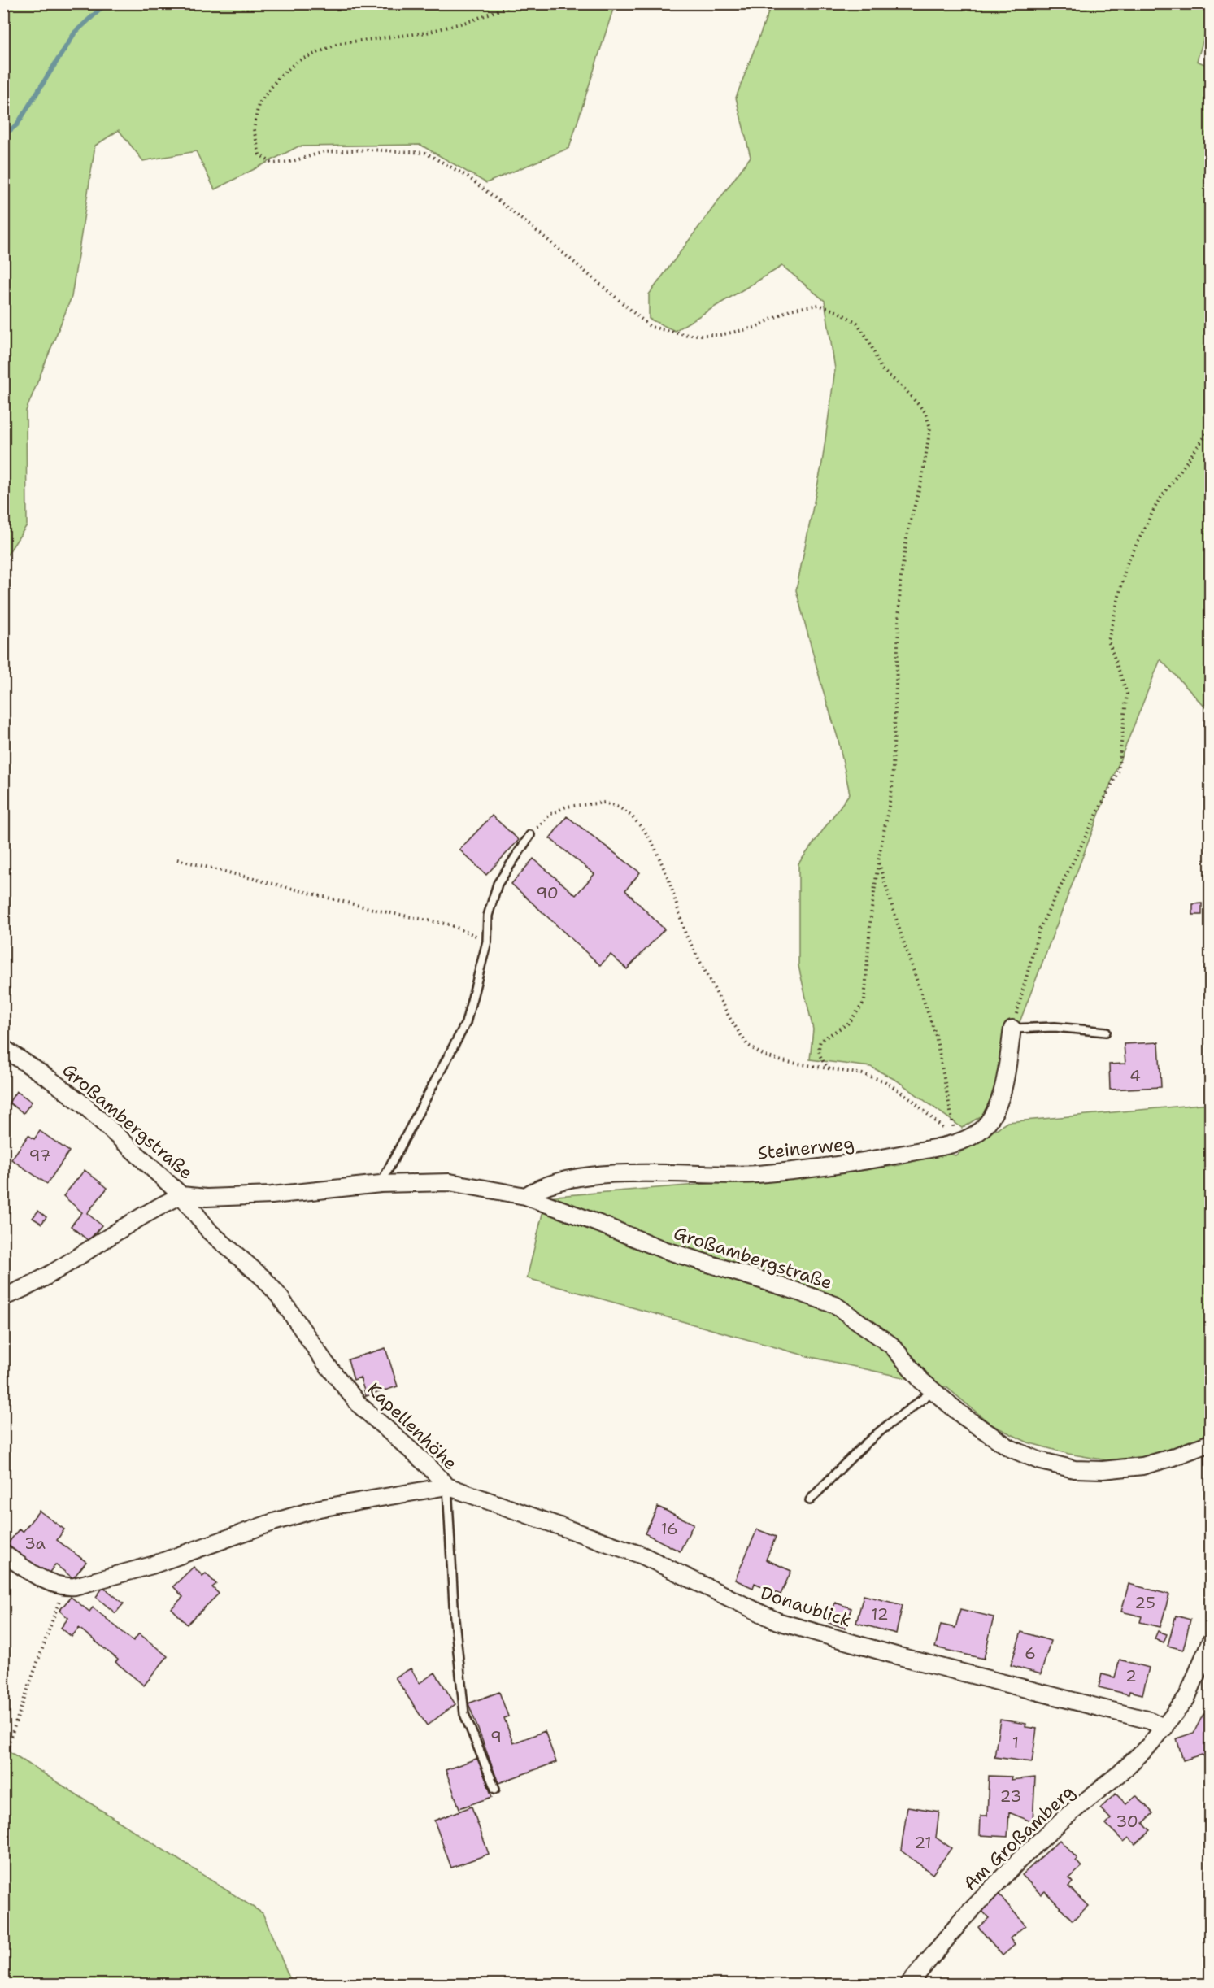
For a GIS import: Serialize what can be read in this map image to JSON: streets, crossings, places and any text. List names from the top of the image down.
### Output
{
  "streets": {
    "street": [
      "Großambergstraße",
      "Steinerweg",
      "Kapellenhöhe",
      "Donaublick",
      "Am Großamberg"
    ]
  },
  "crossings": [
    ["Großambergstraße", "Steinerweg"],
    ["Großambergstraße", "Kapellenhöhe"],
    ["Kapellenhöhe", "Donaublick"],
    ["Donaublick", "Am Großamberg"]
  ],
  "house_numbers": [
    "90",
    "4",
    "97",
    "16",
    "3a",
    "25",
    "12",
    "6",
    "2",
    "9",
    "1",
    "23",
    "30",
    "21"
  ]
}
